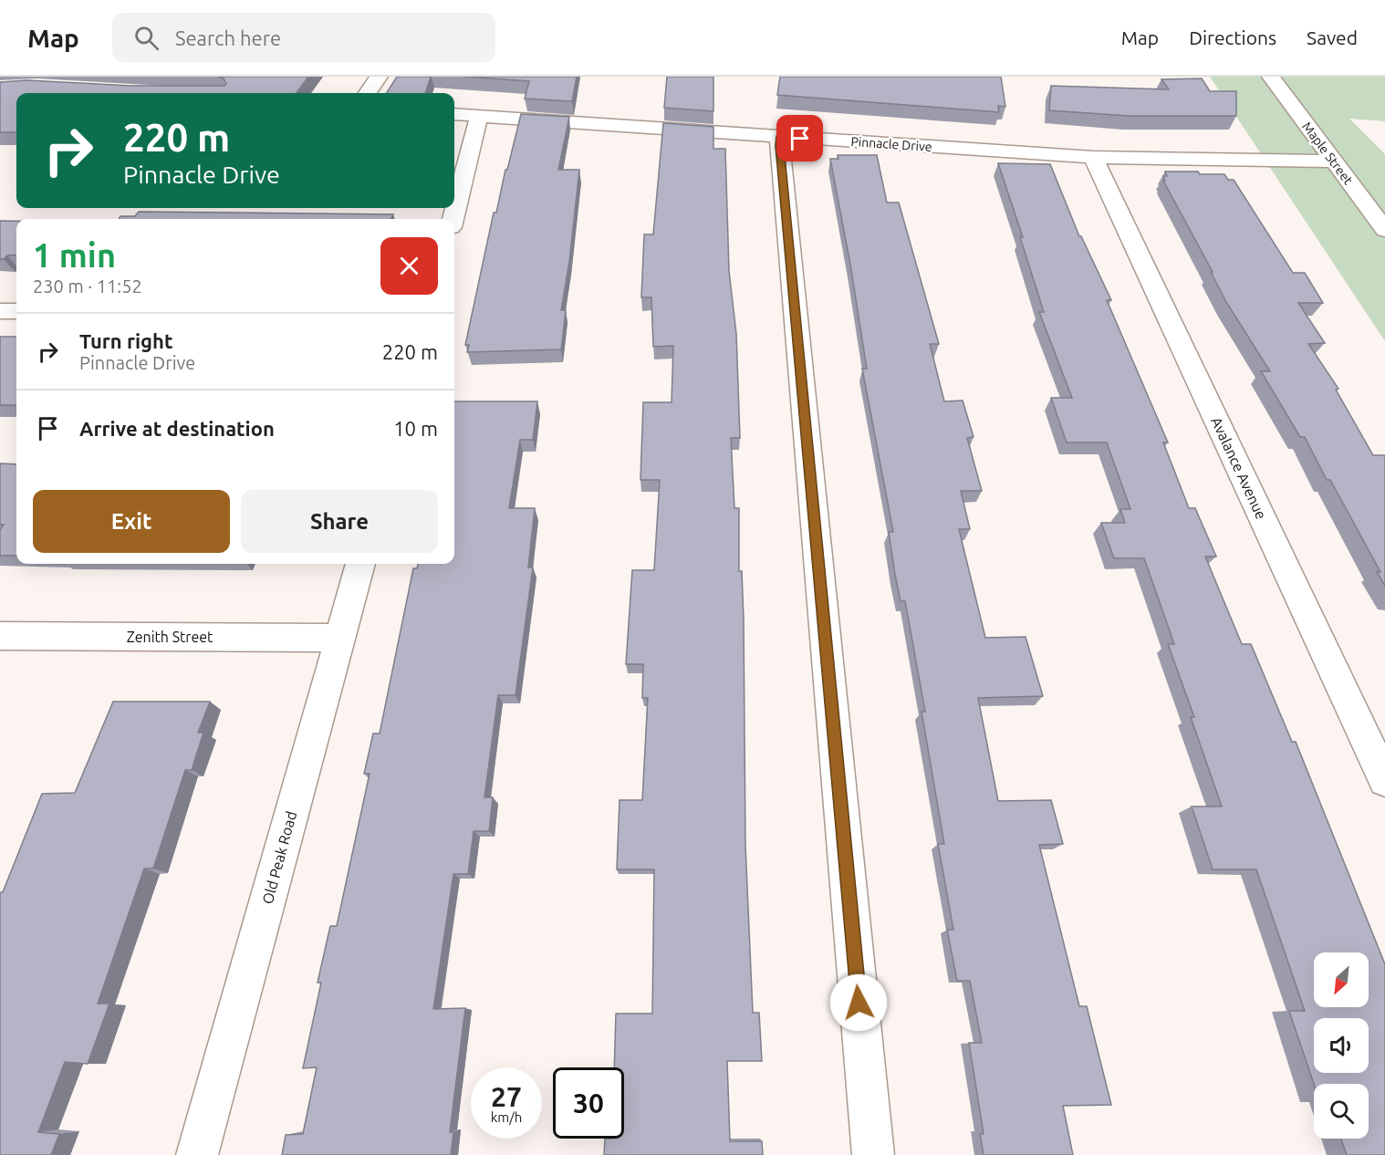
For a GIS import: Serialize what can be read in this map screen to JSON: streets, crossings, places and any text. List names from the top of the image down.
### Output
{
  "streets": {
    "street": [
      "Pinnacle Drive",
      "Maple Street",
      "Avalance Avenue",
      "Zenith Street",
      "Old Peak Road"
    ]
  },
  "crossings": [
    ["Pinnacle Drive", "Maple Street"],
    ["Pinnacle Drive", "Avalance Avenue"],
    ["Zenith Street", "Old Peak Road"]
  ],
  "north": "bottom left",
  "page": {
    "header": "Map",
    "search": "Search here",
    "nav": ["Map", "Directions", "Saved"],
    "turn": ["220 m", "Pinnacle Drive"],
    "heading": ["1 min", "230 m · 11:52"],
    "list": [
      {
        "name": "Turn right",
        "note": "Pinnacle Drive",
        "value": "220 m"
      },
      {
        "name": "Arrive at destination",
        "value": "10 m"
      }
    ],
    "buttons": ["Exit", "Share"],
    "speed": "27 km/h",
    "limit": "30"
  }
}
